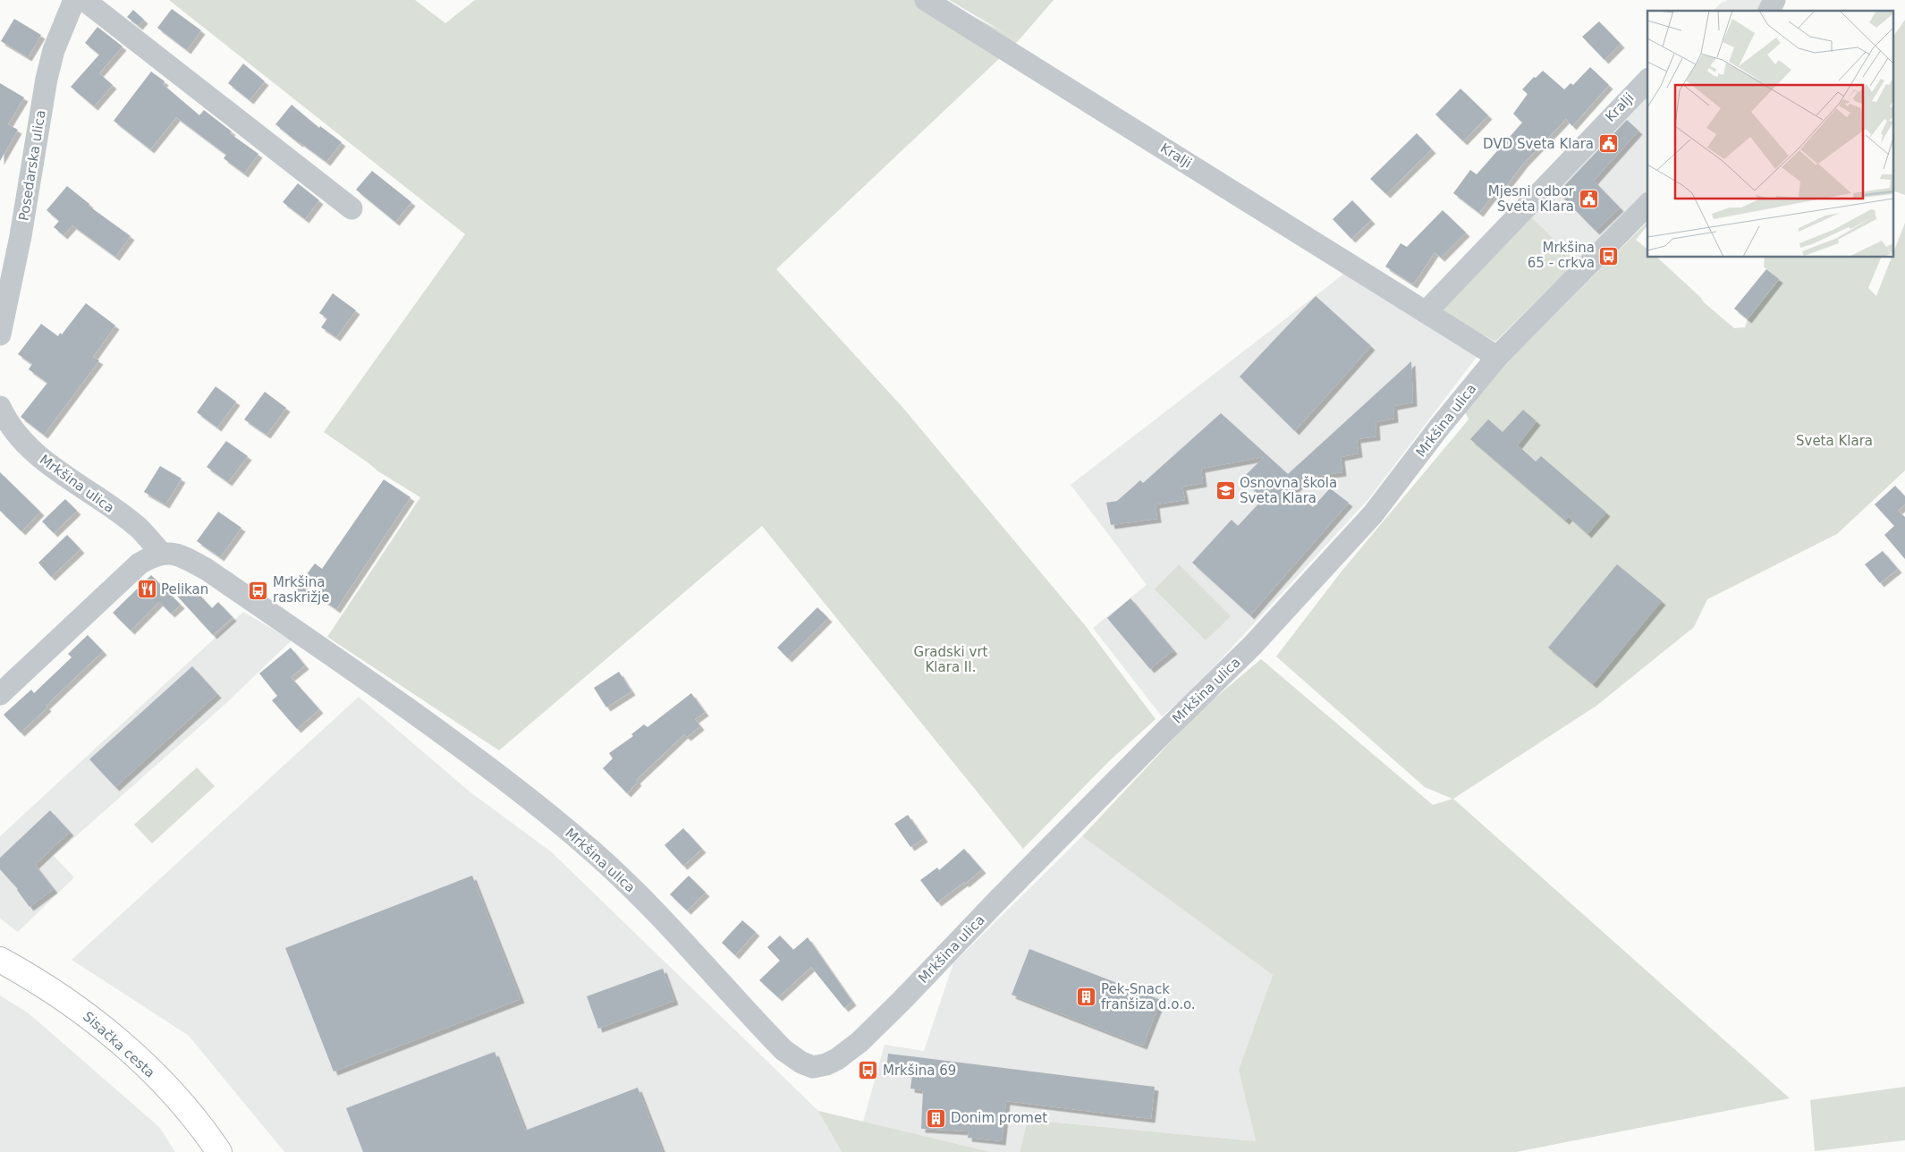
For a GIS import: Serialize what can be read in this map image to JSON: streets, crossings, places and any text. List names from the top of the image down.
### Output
{
  "streets": {
    "main road": ["Sisačka cesta"],
    "street": ["Kralji", "Posedarska ulica", "Mrkšina ulica"]
  },
  "crossings": [
    ["Kralji", "Mrkšina ulica"]
  ],
  "parks": ["Sveta Klara", "Gradski vrt Klara II."],
  "places": {
    "public building": ["DVD Sveta Klara", "Mjesni odbor Sveta Klara"],
    "bus stop": ["Mrkšina 65 - crkva", "Mrkšina raskrižje", "Mrkšina 69"],
    "school or university": ["Osnovna škola Sveta Klara"],
    "restaurant": ["Pelikan"],
    "building": ["Pek-Snack franšiza d.o.o.", "Donim promet"]
  }
}
